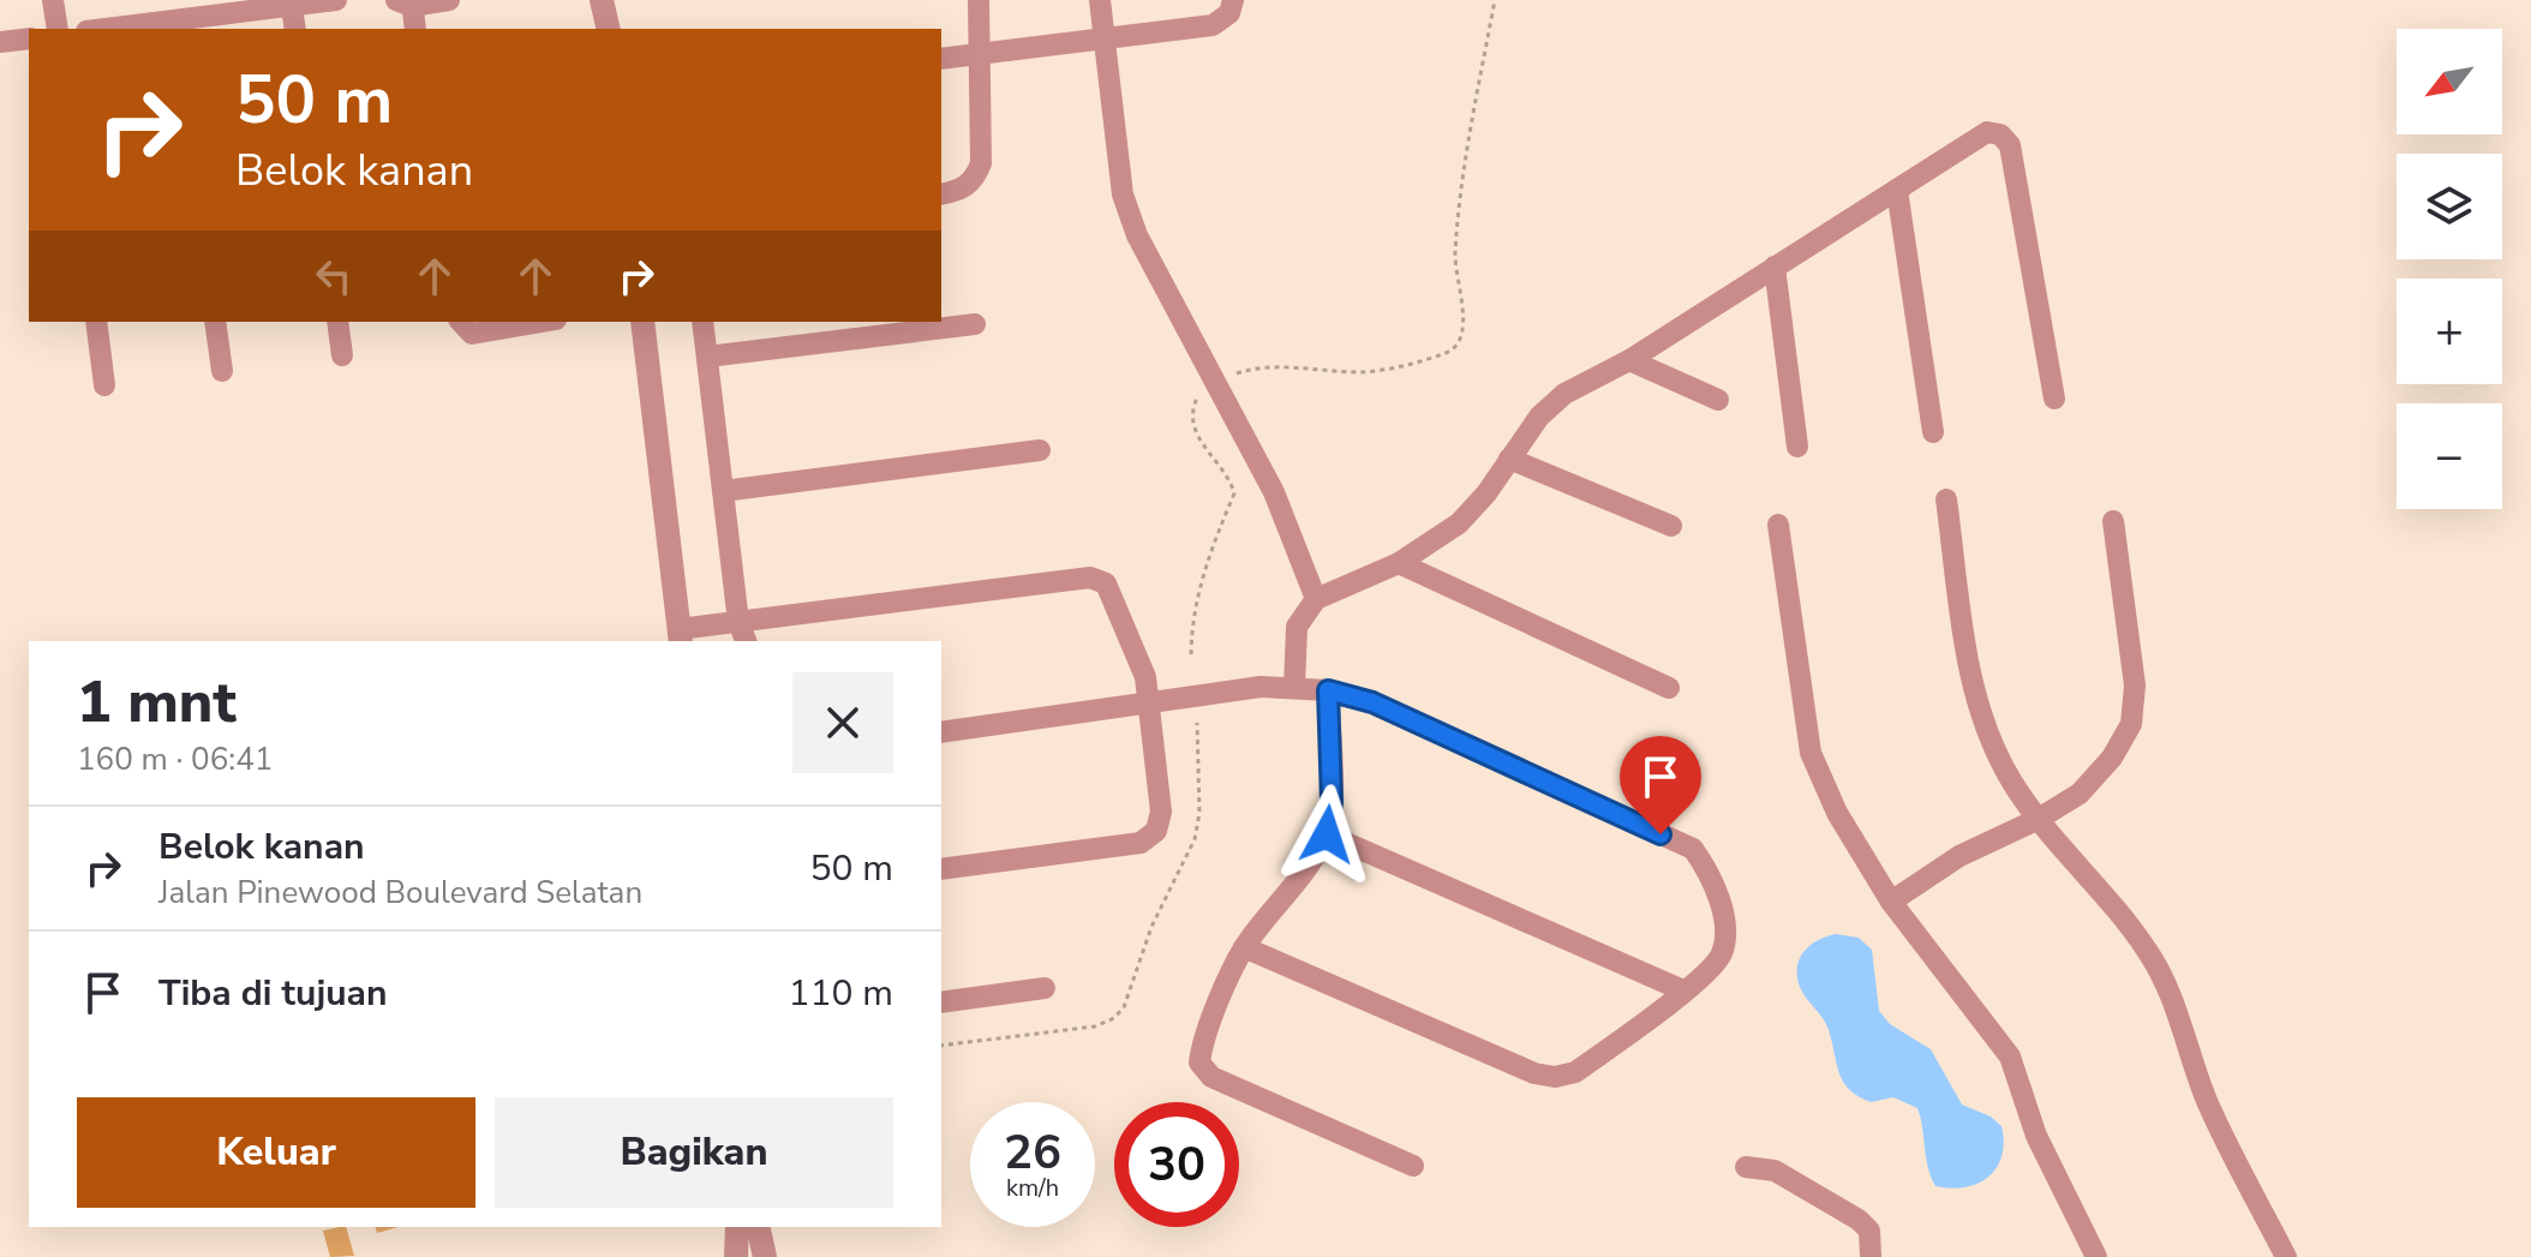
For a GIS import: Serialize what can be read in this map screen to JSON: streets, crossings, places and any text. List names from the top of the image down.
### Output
{
  "north": "bottom left",
  "page": {
    "map_buttons": ["+", "−"],
    "turn": ["50 m", "Belok kanan"],
    "heading": ["1 mnt", "160 m · 06:41"],
    "list": [
      {
        "name": "Belok kanan",
        "note": "Jalan Pinewood Boulevard Selatan",
        "value": "50 m"
      },
      {
        "name": "Tiba di tujuan",
        "value": "110 m"
      }
    ],
    "buttons": ["Keluar", "Bagikan"],
    "speed": "26 km/h",
    "limit": "30"
  }
}
